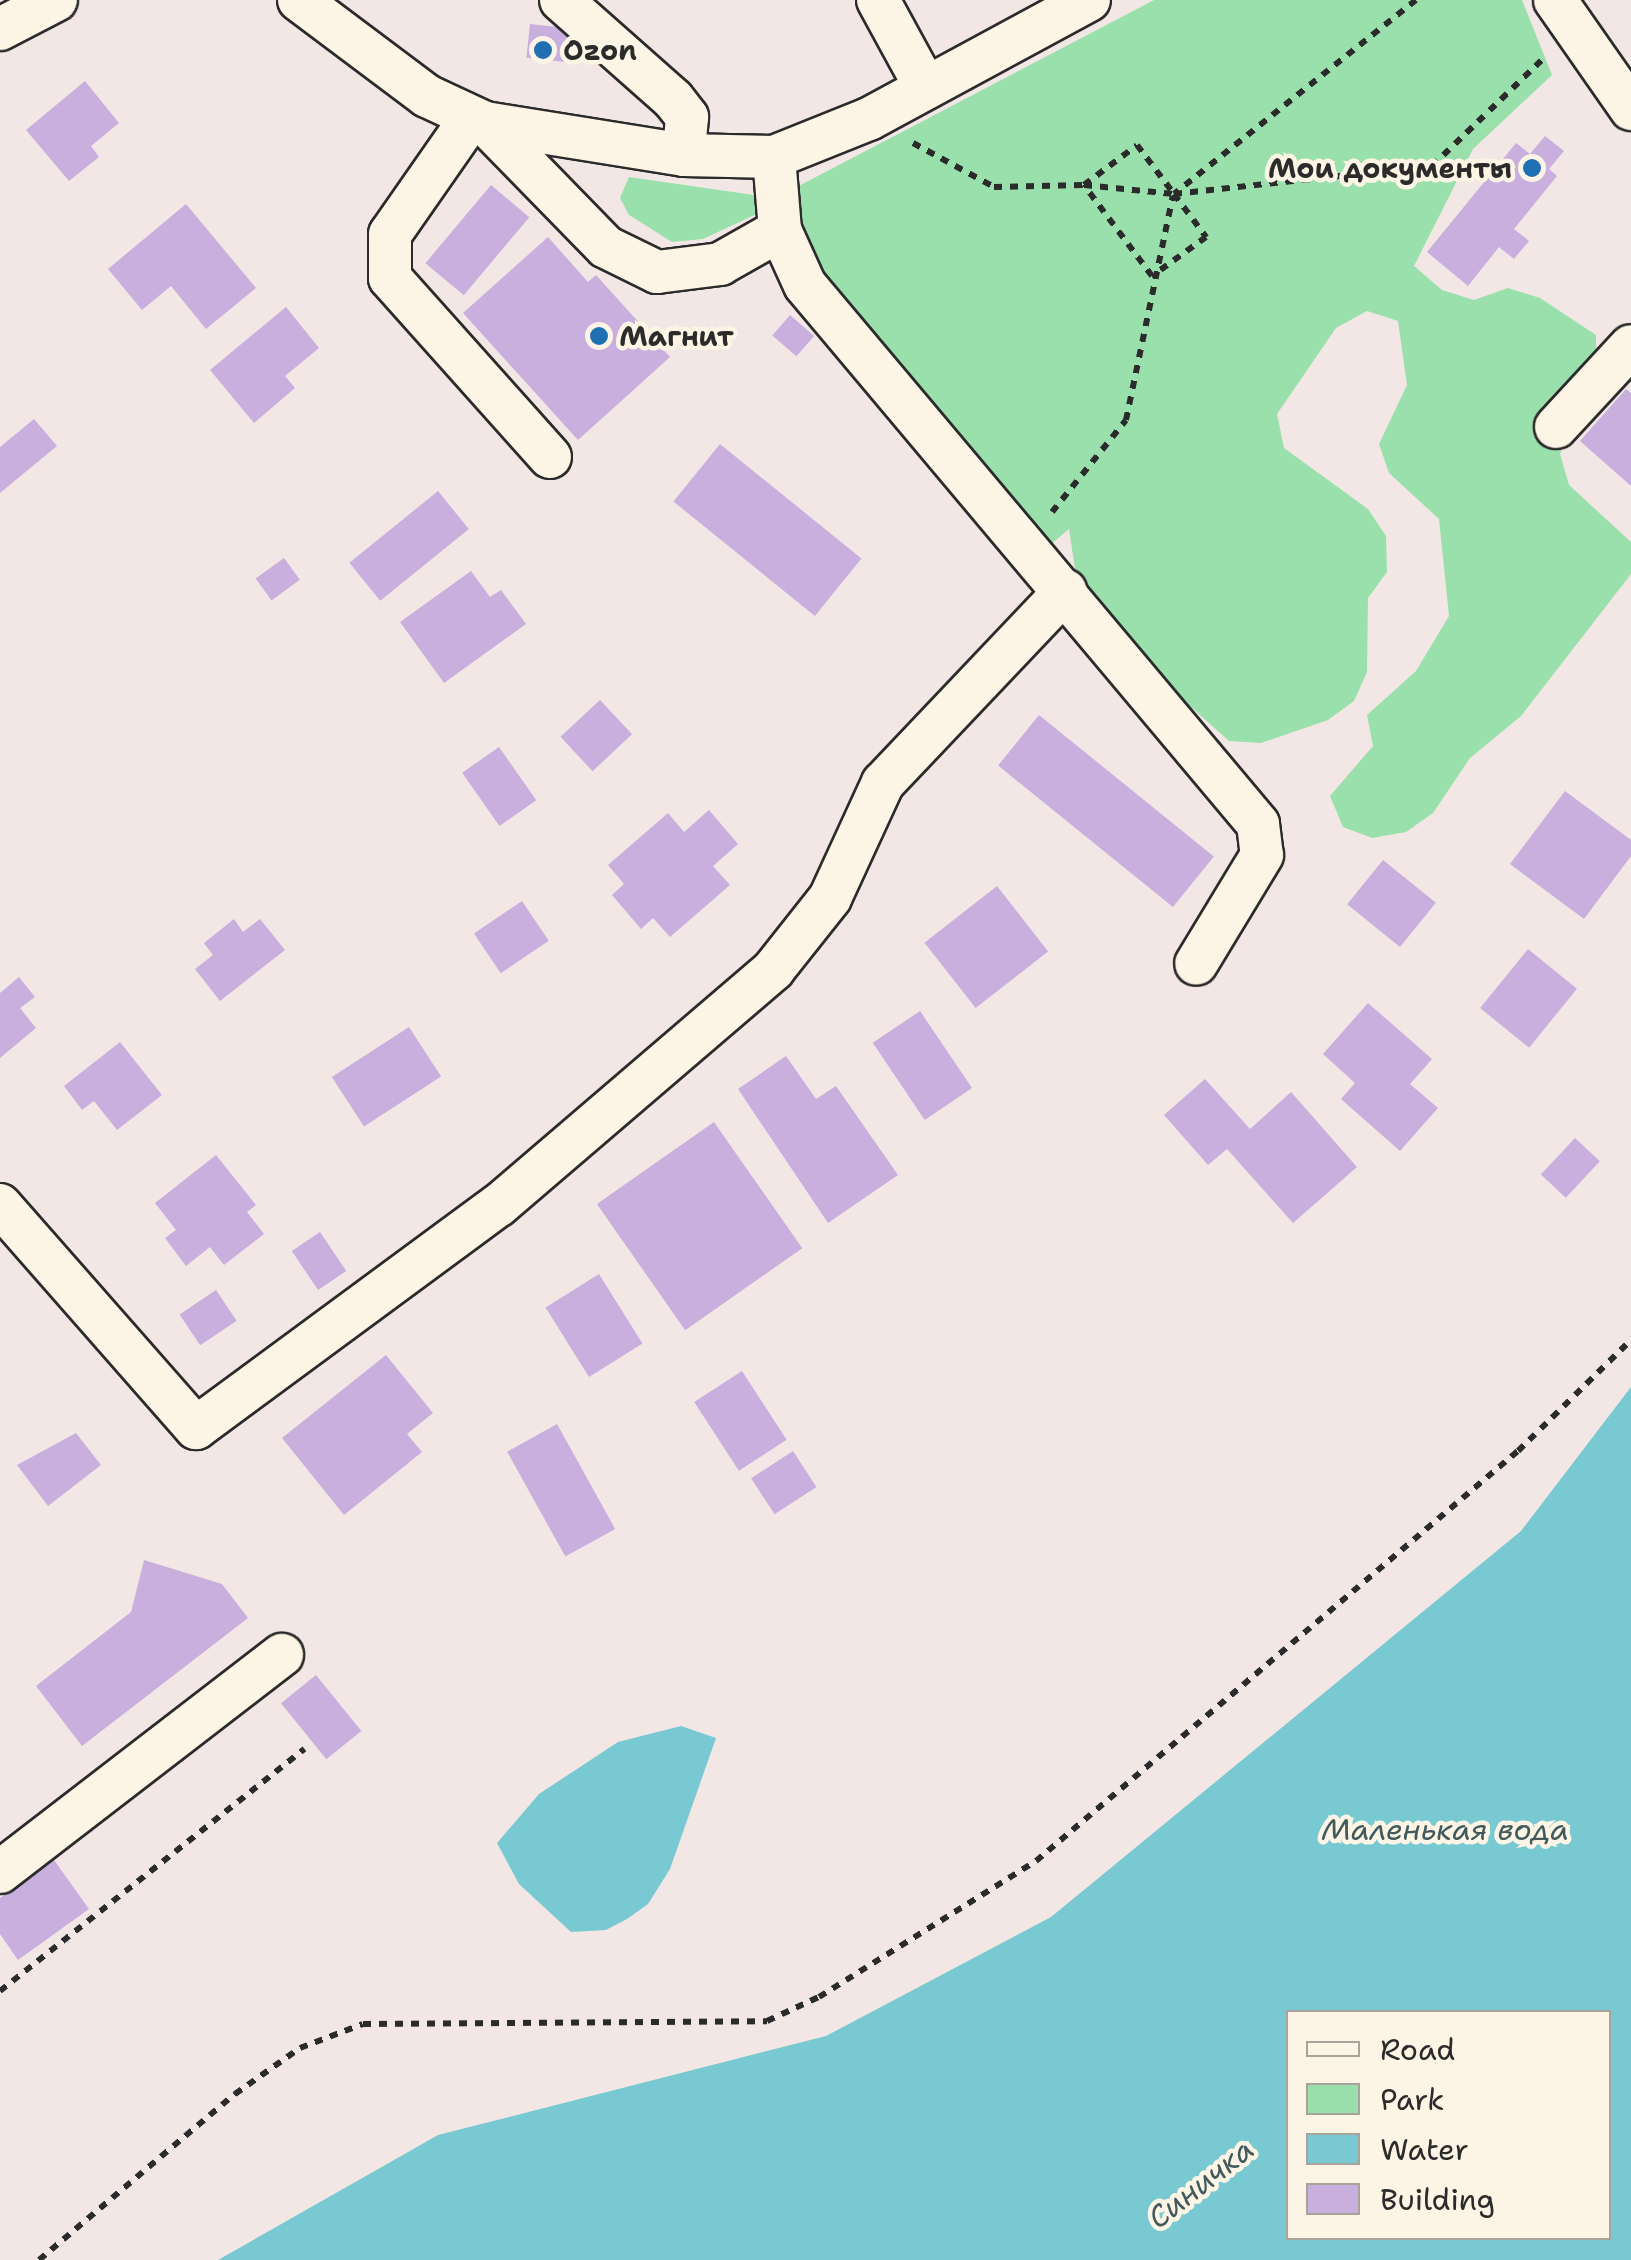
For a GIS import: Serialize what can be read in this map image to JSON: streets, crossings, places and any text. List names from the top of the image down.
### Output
{
  "water": ["Маленькая вода", "Синичка"],
  "places": ["Ozon", "Мои документы", "Магнит"],
  "legend": [
    "Road",
    "Park",
    "Water",
    "Building"
  ]
}
